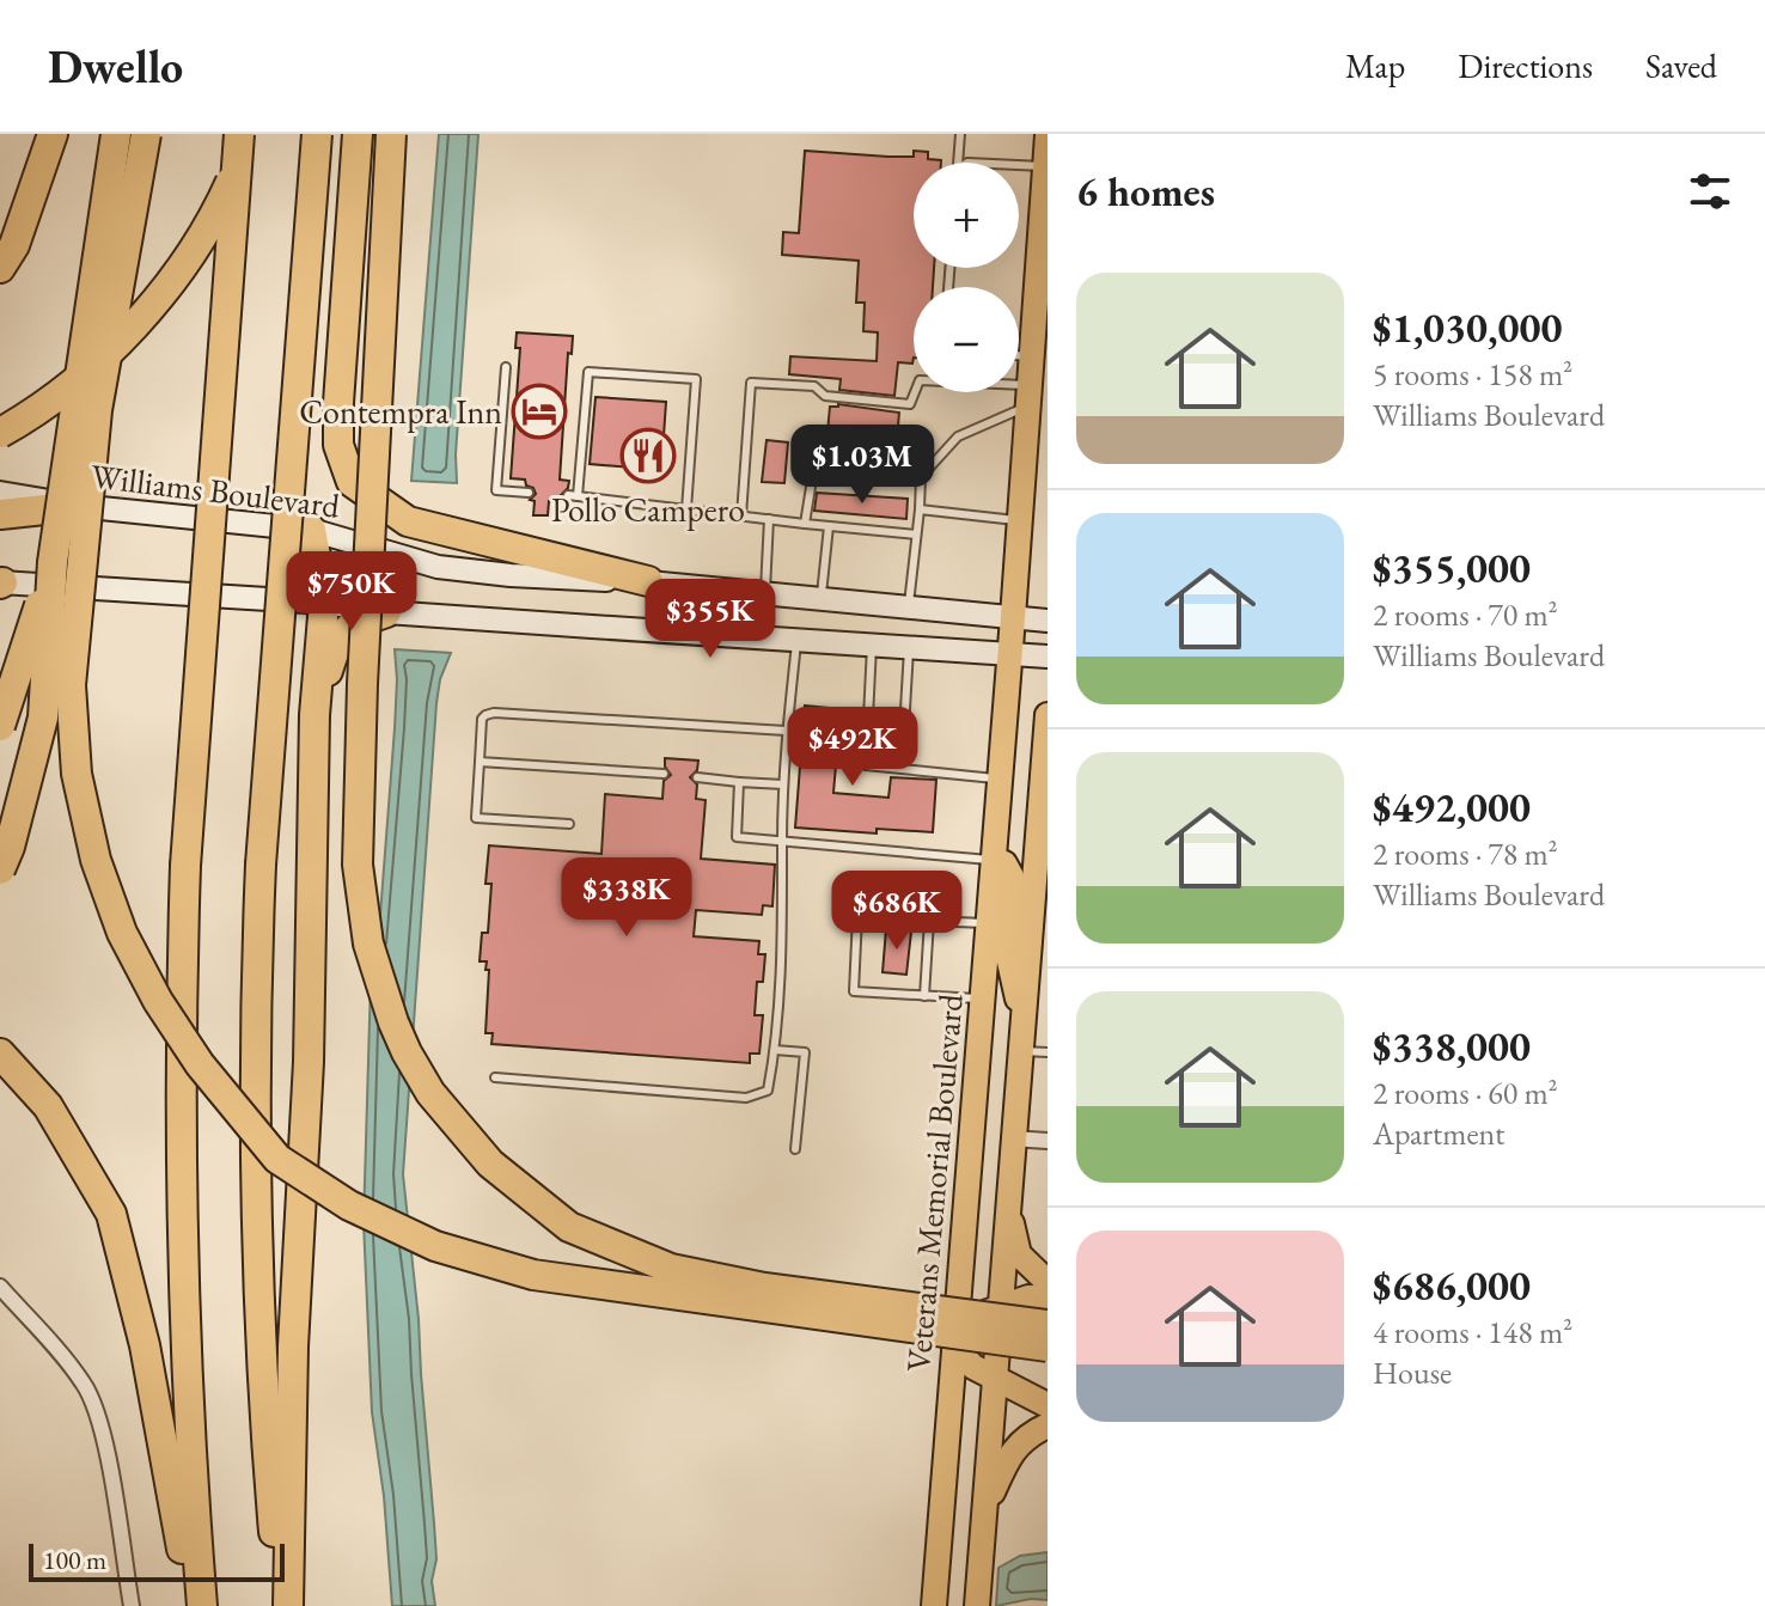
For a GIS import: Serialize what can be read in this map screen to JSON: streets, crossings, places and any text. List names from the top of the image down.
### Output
{
  "streets": {
    "main road": ["Williams Boulevard", "Veterans Memorial Boulevard"]
  },
  "crossings": [
    ["Williams Boulevard", "Veterans Memorial Boulevard"]
  ],
  "places": {
    "hotel": ["Contempra Inn"],
    "restaurant": ["Pollo Campero"]
  },
  "scale_bar": "100 m",
  "page": {
    "header": "Dwello",
    "nav": ["Map", "Directions", "Saved"],
    "heading": "6 homes",
    "map_buttons": ["+", "−"],
    "list": [
      {
        "name": "$1,030,000",
        "note": "5 rooms · 158 m² · Williams Boulevard"
      },
      {
        "name": "$355,000",
        "note": "2 rooms · 70 m² · Williams Boulevard"
      },
      {
        "name": "$492,000",
        "note": "2 rooms · 78 m² · Williams Boulevard"
      },
      {
        "name": "$338,000",
        "note": "2 rooms · 60 m² · Apartment"
      },
      {
        "name": "$686,000",
        "note": "4 rooms · 148 m² · House"
      }
    ],
    "price": [
      "$1.03M",
      "$750K",
      "$355K",
      "$492K",
      "$338K",
      "$686K"
    ],
    "scale": "100 m"
  }
}
